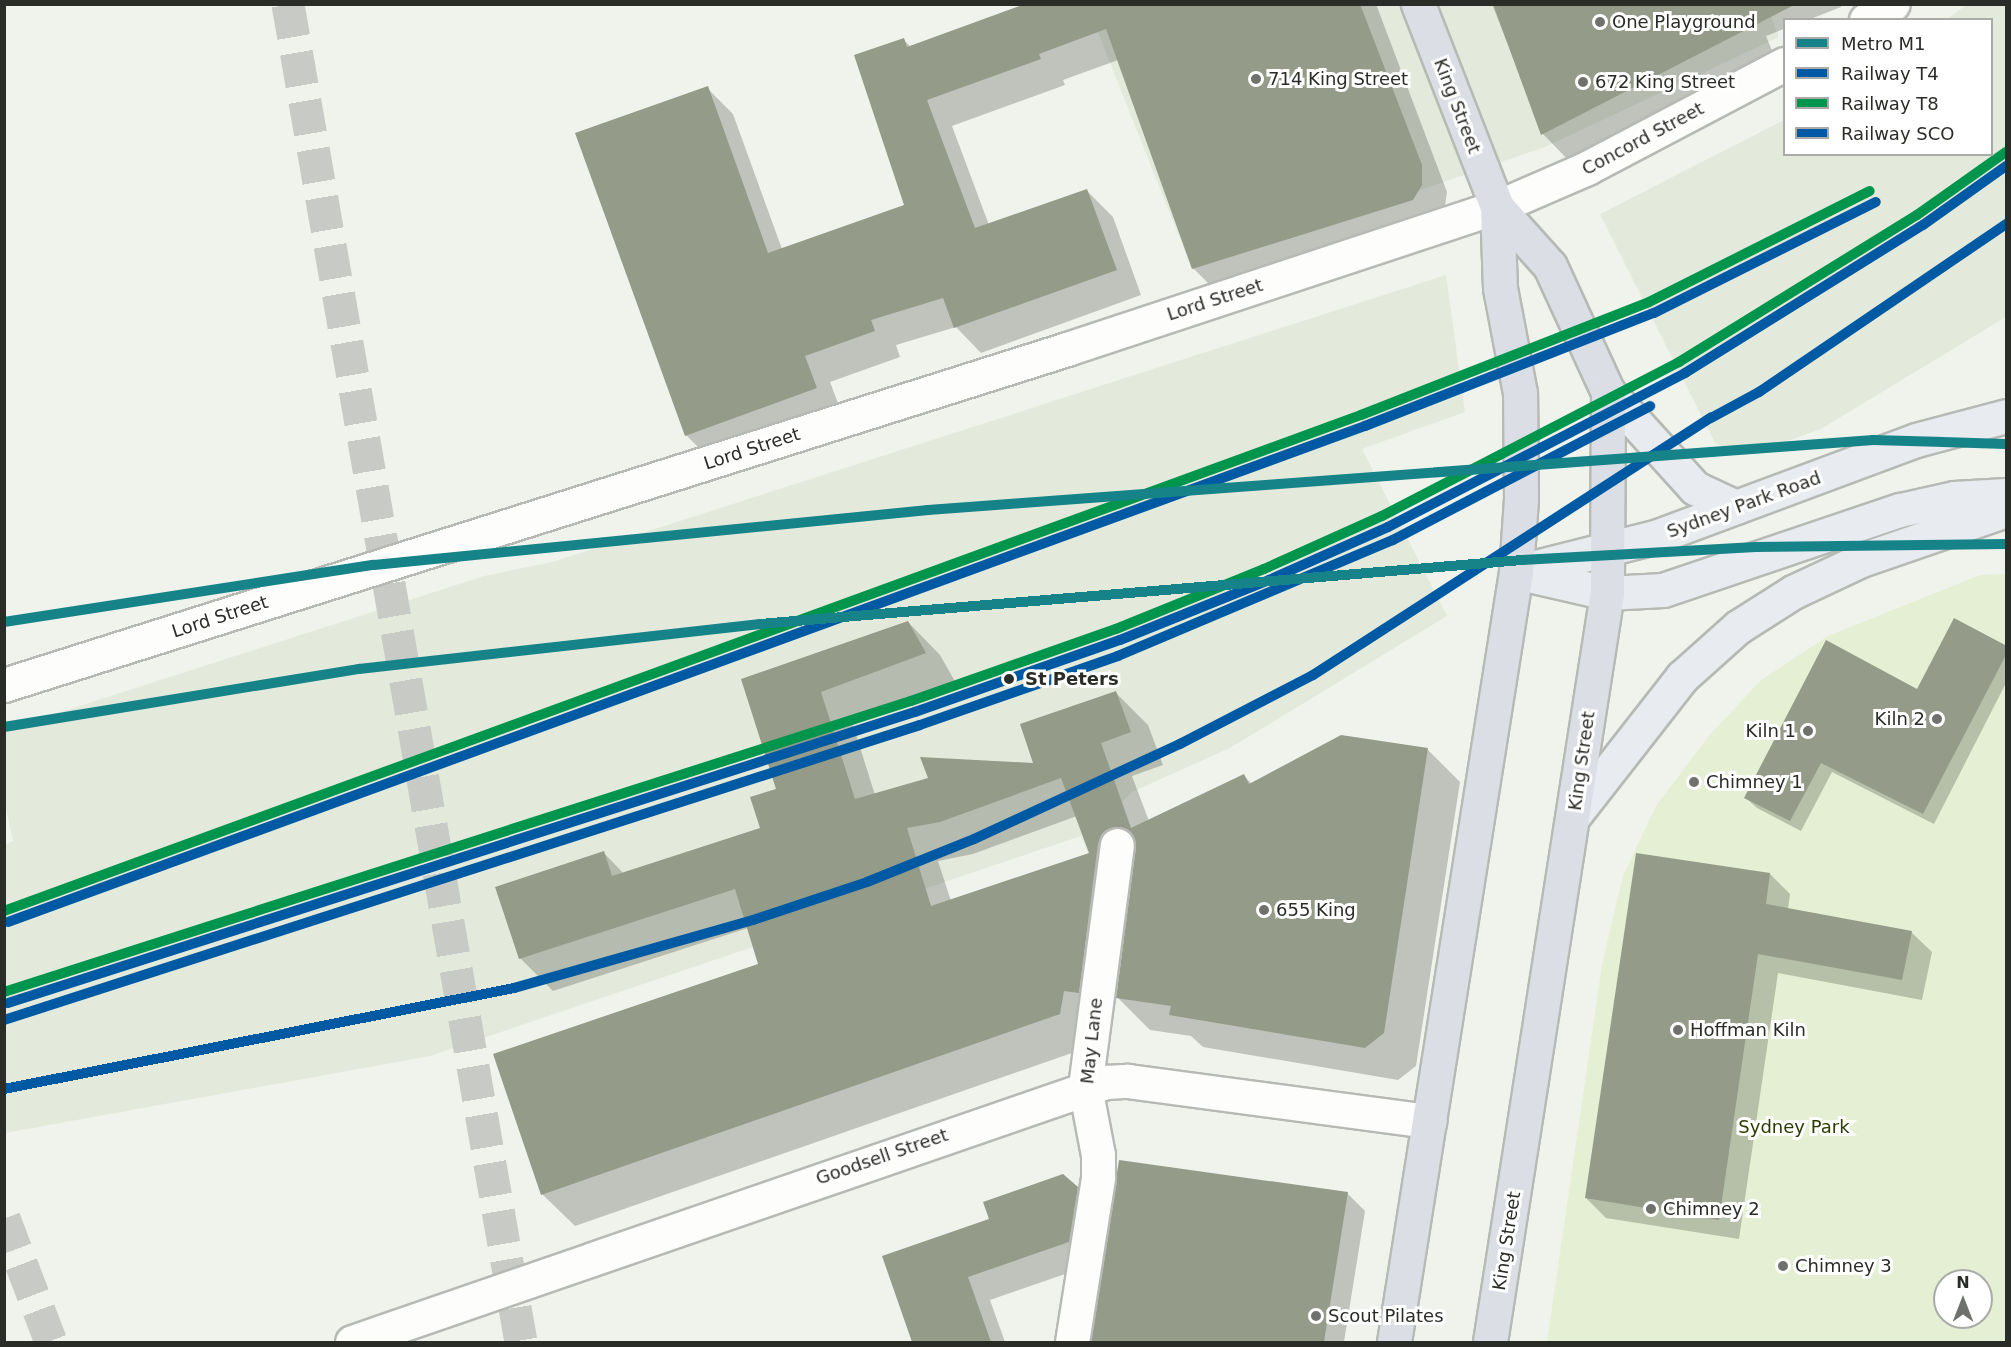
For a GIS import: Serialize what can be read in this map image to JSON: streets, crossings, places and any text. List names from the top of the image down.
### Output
{
  "streets": {
    "highway": ["King Street"],
    "main road": ["Sydney Park Road"],
    "street": [
      "Concord Street",
      "Lord Street",
      "May Lane",
      "Goodsell Street"
    ]
  },
  "crossings": [
    ["King Street", "Concord Street"],
    ["King Street", "Lord Street"],
    ["King Street", "Sydney Park Road"],
    ["King Street", "Goodsell Street"],
    ["Concord Street", "Lord Street"],
    ["May Lane", "Goodsell Street"]
  ],
  "parks": ["Sydney Park"],
  "places": [
    "One Playground",
    "714 King Street",
    "672 King Street",
    "St Peters",
    "Kiln 2",
    "Kiln 1",
    "Chimney 1",
    "655 King",
    "Hoffman Kiln",
    "Chimney 2",
    "Chimney 3",
    "Scout Pilates"
  ],
  "lines": [
    "rail line T8",
    "rail line SCO",
    "rail line T4",
    "metro line M1"
  ],
  "legend": [
    "Metro M1",
    "Railway T4",
    "Railway T8",
    "Railway SCO"
  ],
  "north": "top"
}
